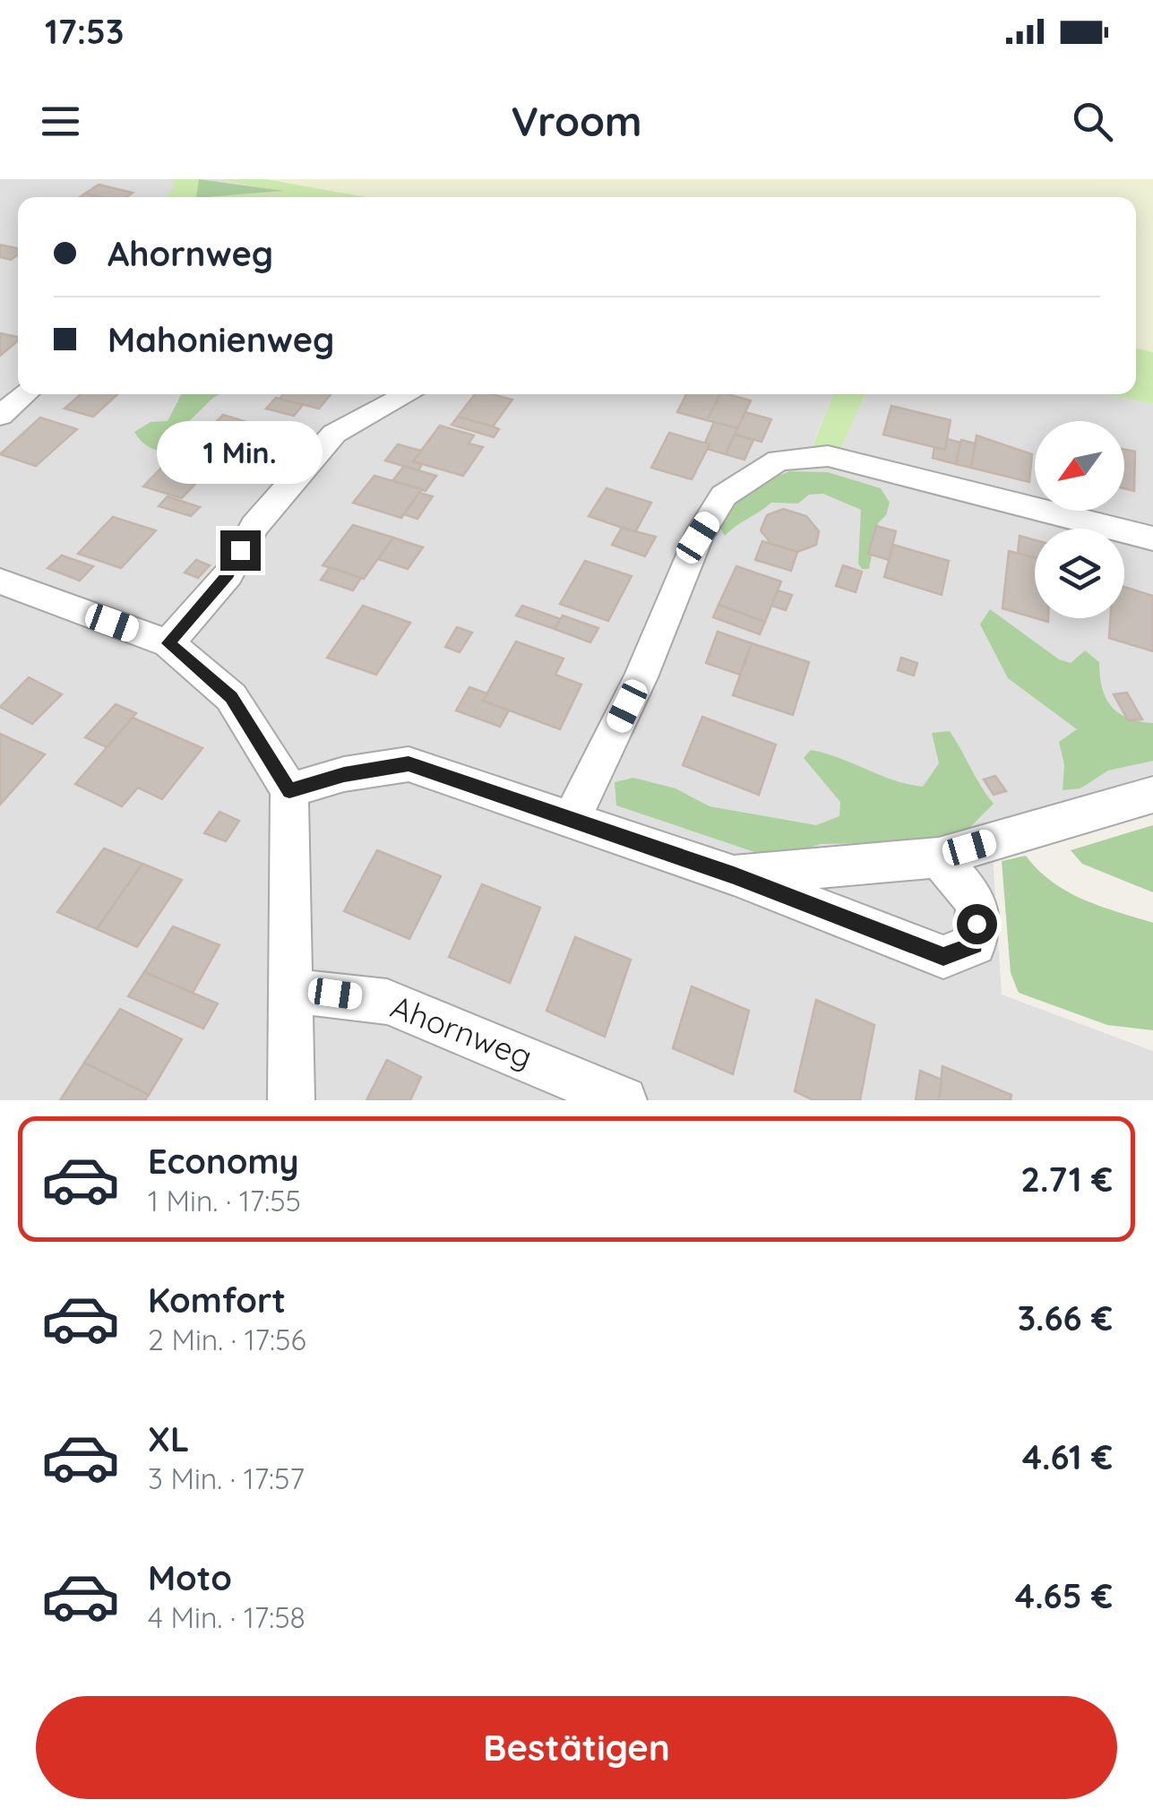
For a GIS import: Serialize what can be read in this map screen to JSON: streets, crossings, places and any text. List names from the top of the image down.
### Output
{
  "streets": {
    "street": ["Ahornweg"]
  },
  "north": "bottom left",
  "page": {
    "status": "17:53",
    "header": "Vroom",
    "banner": ["Ahornweg", "Mahonienweg"],
    "bubble": "1 Min.",
    "list": [
      {
        "name": "Economy",
        "note": "1 Min. · 17:55",
        "value": "2.71 €"
      },
      {
        "name": "Komfort",
        "note": "2 Min. · 17:56",
        "value": "3.66 €"
      },
      {
        "name": "XL",
        "note": "3 Min. · 17:57",
        "value": "4.61 €"
      },
      {
        "name": "Moto",
        "note": "4 Min. · 17:58",
        "value": "4.65 €"
      }
    ],
    "buttons": "Bestätigen"
  }
}
